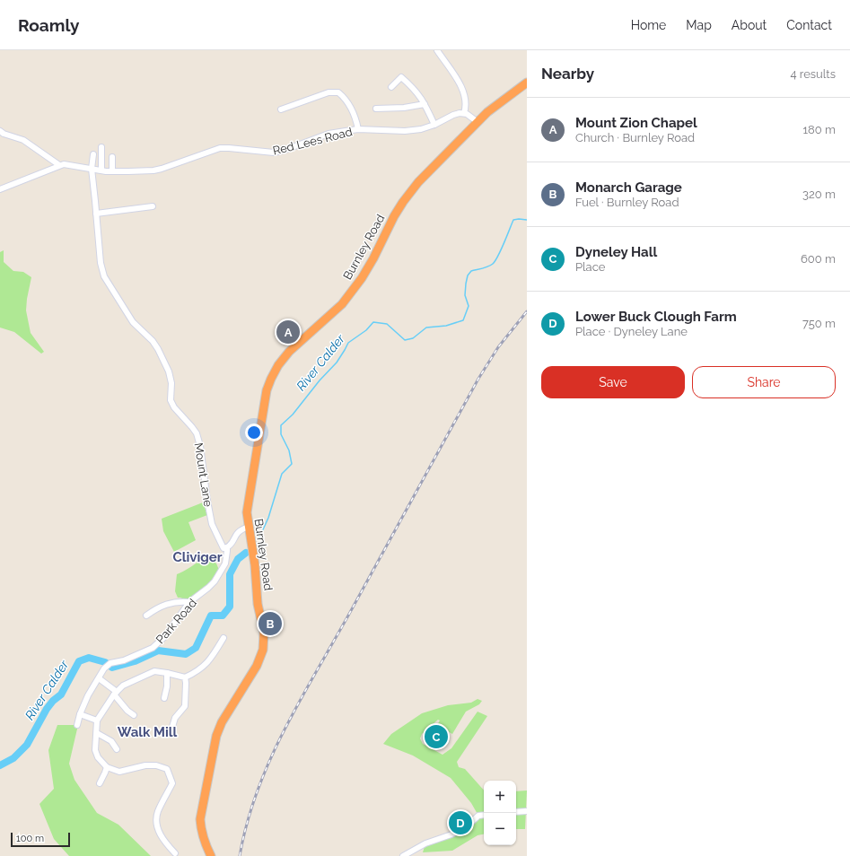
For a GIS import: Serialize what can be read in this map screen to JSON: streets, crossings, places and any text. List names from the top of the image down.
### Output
{
  "streets": {
    "highway": ["Burnley Road"],
    "street": ["Red Lees Road", "Mount Lane", "Park Road"]
  },
  "crossings": [
    ["Red Lees Road", "Mount Lane"],
    ["Burnley Road", "Park Road"],
    ["Mount Lane", "Park Road"]
  ],
  "districts": ["Cliviger", "Walk Mill"],
  "water": ["River Calder"],
  "scale_bar": "100 m",
  "page": {
    "header": "Roamly",
    "nav": [
      "Home",
      "Map",
      "About",
      "Contact"
    ],
    "heading": ["Nearby", "4 results"],
    "list": [
      {
        "mark": "A",
        "name": "Mount Zion Chapel",
        "note": "Church · Burnley Road",
        "value": "180 m"
      },
      {
        "mark": "B",
        "name": "Monarch Garage",
        "note": "Fuel · Burnley Road",
        "value": "320 m"
      },
      {
        "mark": "C",
        "name": "Dyneley Hall",
        "note": "Place",
        "value": "600 m"
      },
      {
        "mark": "D",
        "name": "Lower Buck Clough Farm",
        "note": "Place · Dyneley Lane",
        "value": "750 m"
      }
    ],
    "pins": [
      "A",
      "B",
      "C",
      "D"
    ],
    "buttons": ["Save", "Share"],
    "map_buttons": ["+", "−"],
    "scale": "100 m"
  }
}
